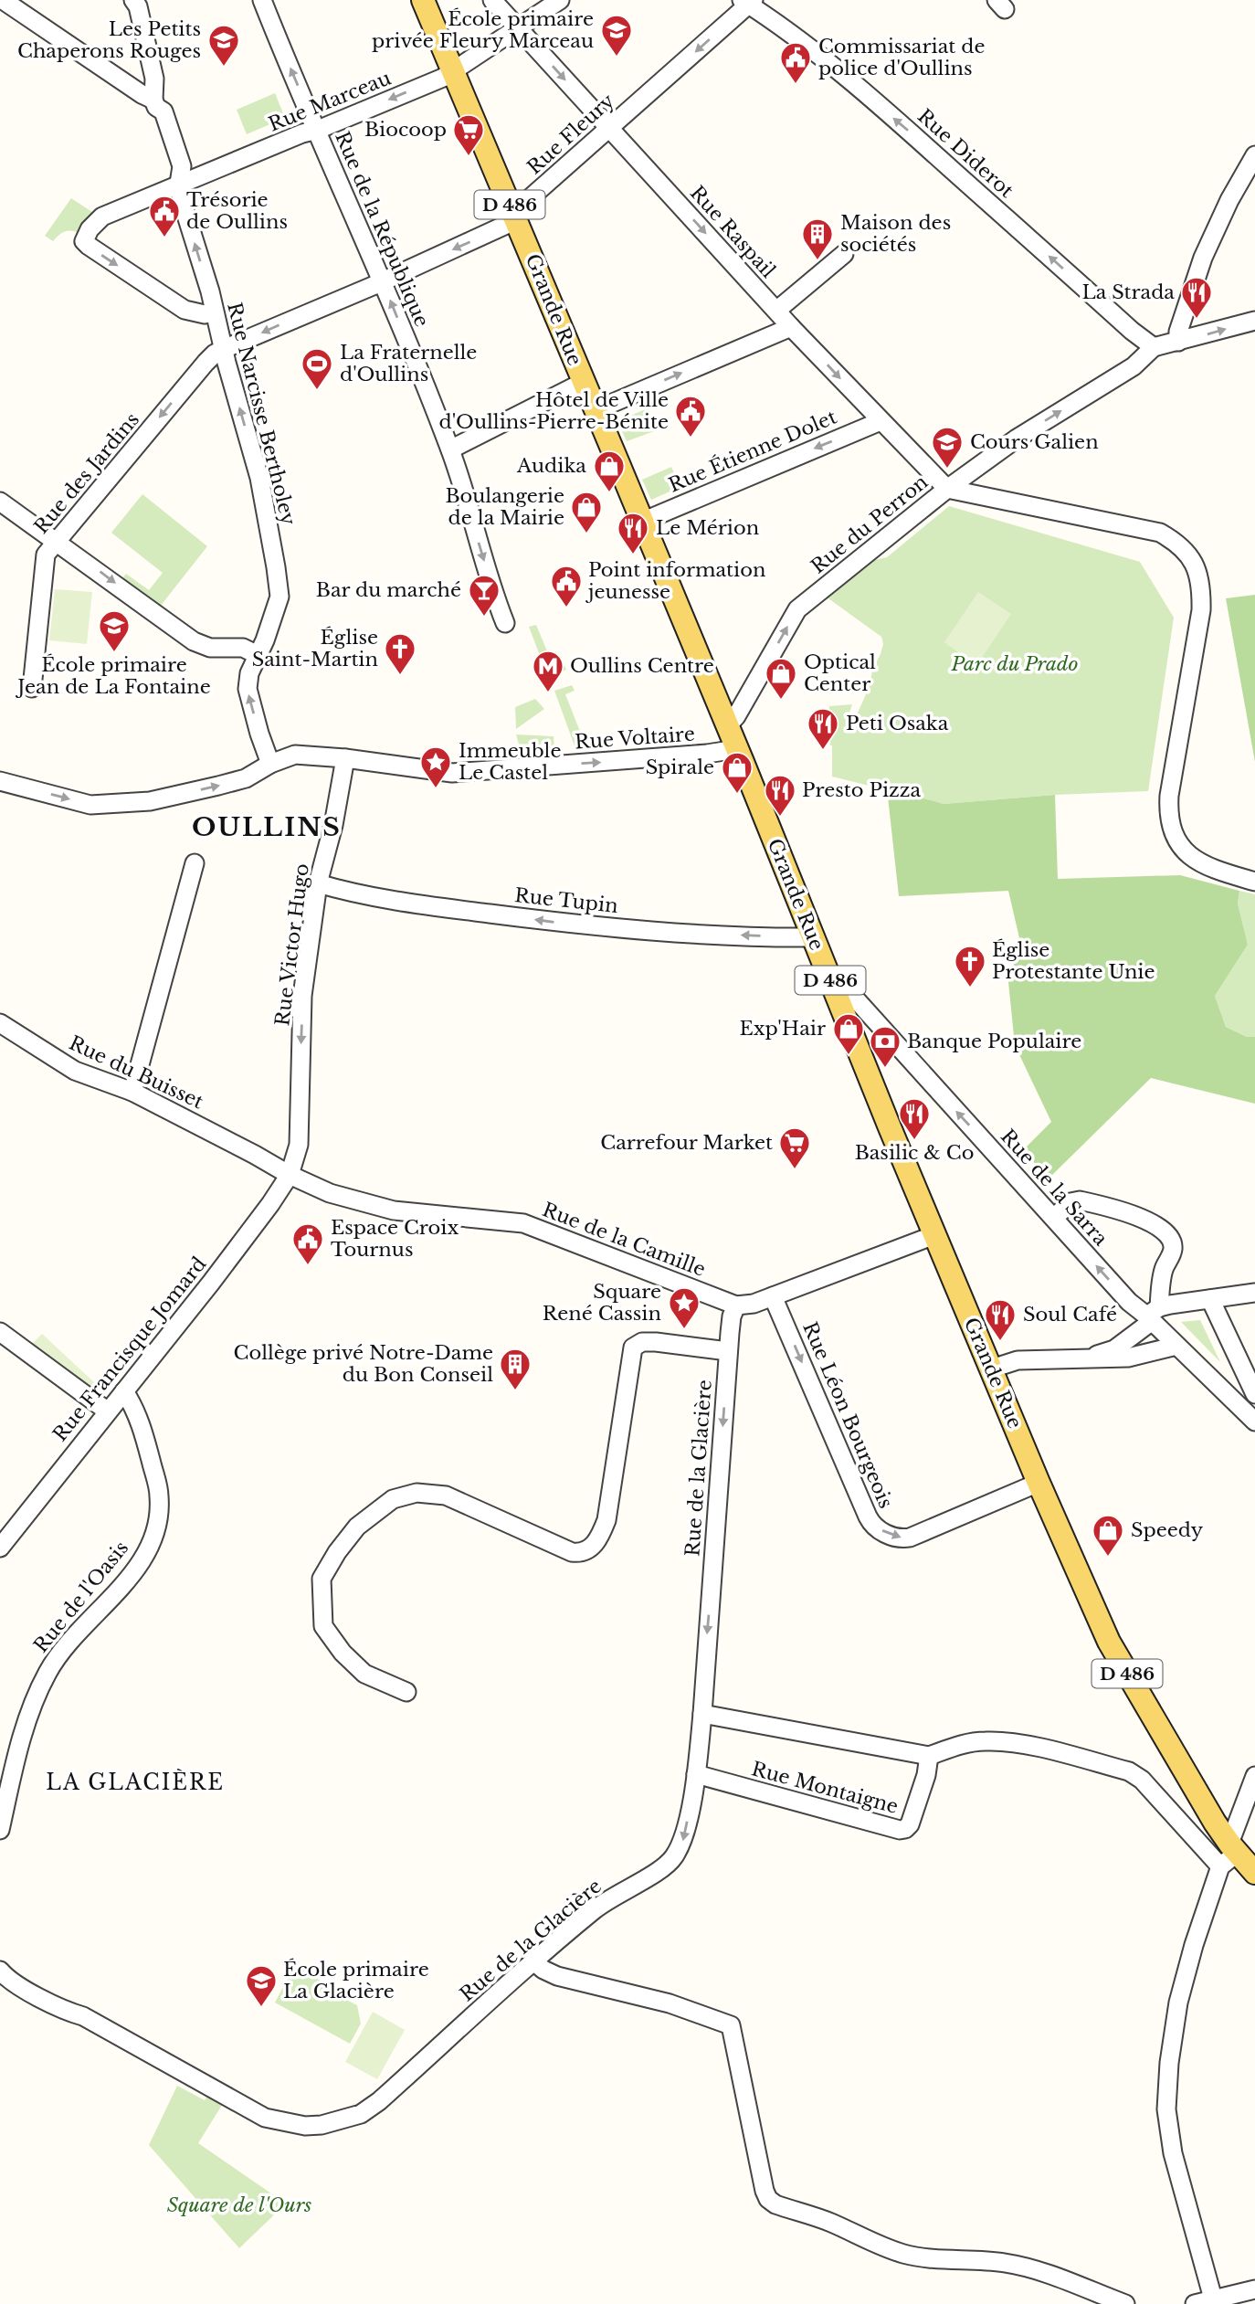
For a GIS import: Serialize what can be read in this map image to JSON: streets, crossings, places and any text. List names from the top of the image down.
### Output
{
  "streets": {
    "main road": ["D 486", "Grande Rue"],
    "street": [
      "Rue Marceau",
      "Rue Fleury",
      "Rue Diderot",
      "Rue de la République",
      "Rue Raspail",
      "Rue Narcisse Bertholey",
      "Rue Étienne Dolet",
      "Rue des Jardins",
      "Rue du Perron",
      "Rue Voltaire",
      "Rue Tupin",
      "Rue Victor Hugo",
      "Rue du Buisset",
      "Rue de la Sarra",
      "Rue de la Camille",
      "Rue Francisque Jomard",
      "Rue Léon Bourgeois",
      "Rue de la Glacière",
      "Rue de l'Oasis",
      "Rue Montaigne"
    ]
  },
  "crossings": [
    ["Rue Marceau", "Rue de la République"],
    ["Rue Marceau", "Rue Raspail"],
    ["Rue Marceau", "Grande Rue"],
    ["Rue Marceau", "Rue Narcisse Bertholey"],
    ["Rue Fleury", "Rue Diderot"],
    ["Rue Fleury", "Rue de la République"],
    ["Rue Fleury", "Rue Raspail"],
    ["Rue Fleury", "Grande Rue"],
    ["Rue Fleury", "Rue Narcisse Bertholey"],
    ["Rue Fleury", "Rue des Jardins"],
    ["Rue Diderot", "Rue du Perron"],
    ["Rue Raspail", "Rue Étienne Dolet"],
    ["Rue Raspail", "Rue du Perron"],
    ["Grande Rue", "Rue Étienne Dolet"],
    ["Grande Rue", "Rue du Perron"],
    ["Grande Rue", "Rue Voltaire"],
    ["Grande Rue", "Rue Tupin"],
    ["Grande Rue", "Rue de la Sarra"],
    ["Grande Rue", "Rue Léon Bourgeois"],
    ["Rue Narcisse Bertholey", "Rue des Jardins"],
    ["Rue Narcisse Bertholey", "Rue Voltaire"],
    ["Rue Voltaire", "Rue Victor Hugo"],
    ["Rue Tupin", "Rue Victor Hugo"],
    ["Rue Victor Hugo", "Rue du Buisset"],
    ["Rue Victor Hugo", "Rue de la Camille"],
    ["Rue Victor Hugo", "Rue Francisque Jomard"],
    ["Rue du Buisset", "Rue de la Camille"],
    ["Rue du Buisset", "Rue Francisque Jomard"],
    ["Rue de la Camille", "Rue Francisque Jomard"],
    ["Rue de la Camille", "Rue de la Glacière"],
    ["Rue Francisque Jomard", "Rue de l'Oasis"],
    ["Rue de la Glacière", "Rue Montaigne"]
  ],
  "one_way": [
    "Rue Fleury",
    "Rue Diderot",
    "Rue Raspail",
    "Rue Narcisse Bertholey",
    "Rue des Jardins",
    "Rue du Perron",
    "Rue Voltaire",
    "Rue Tupin",
    "Rue de la Sarra",
    "Rue de la Glacière"
  ],
  "districts": ["OULLINS", "LA GLACIÈRE"],
  "parks": ["Parc du Prado", "Square de l'Ours"],
  "places": {
    "school or university": [
      "École primaire privée Fleury Marceau",
      "Les Petits Chaperons Rouges",
      "Cours Galien",
      "École primaire Jean de La Fontaine",
      "École primaire La Glacière"
    ],
    "public building": [
      "Commissariat de police d'Oullins",
      "Trésorie de Oullins",
      "Hôtel de Ville d'Oullins-Pierre-Bénite",
      "Point information jeunesse",
      "Espace Croix Tournus"
    ],
    "supermarket": ["Biocoop", "Carrefour Market"],
    "building": ["Maison des sociétés", "Collège privé Notre-Dame du Bon Conseil"],
    "restaurant": [
      "La Strada",
      "Le Mérion",
      "Peti Osaka",
      "Presto Pizza",
      "Basilic & Co",
      "Soul Café"
    ],
    "sports": ["La Fraternelle d'Oullins"],
    "shop": [
      "Audika",
      "Boulangerie de la Mairie",
      "Optical Center",
      "Spirale",
      "Exp'Hair",
      "Speedy"
    ],
    "bar": ["Bar du marché"],
    "church": ["Église Saint-Martin", "Église Protestante Unie"],
    "metro station": ["Oullins Centre"],
    "place": ["Immeuble Le Castel", "Square René Cassin"],
    "bank": ["Banque Populaire"]
  }
}
